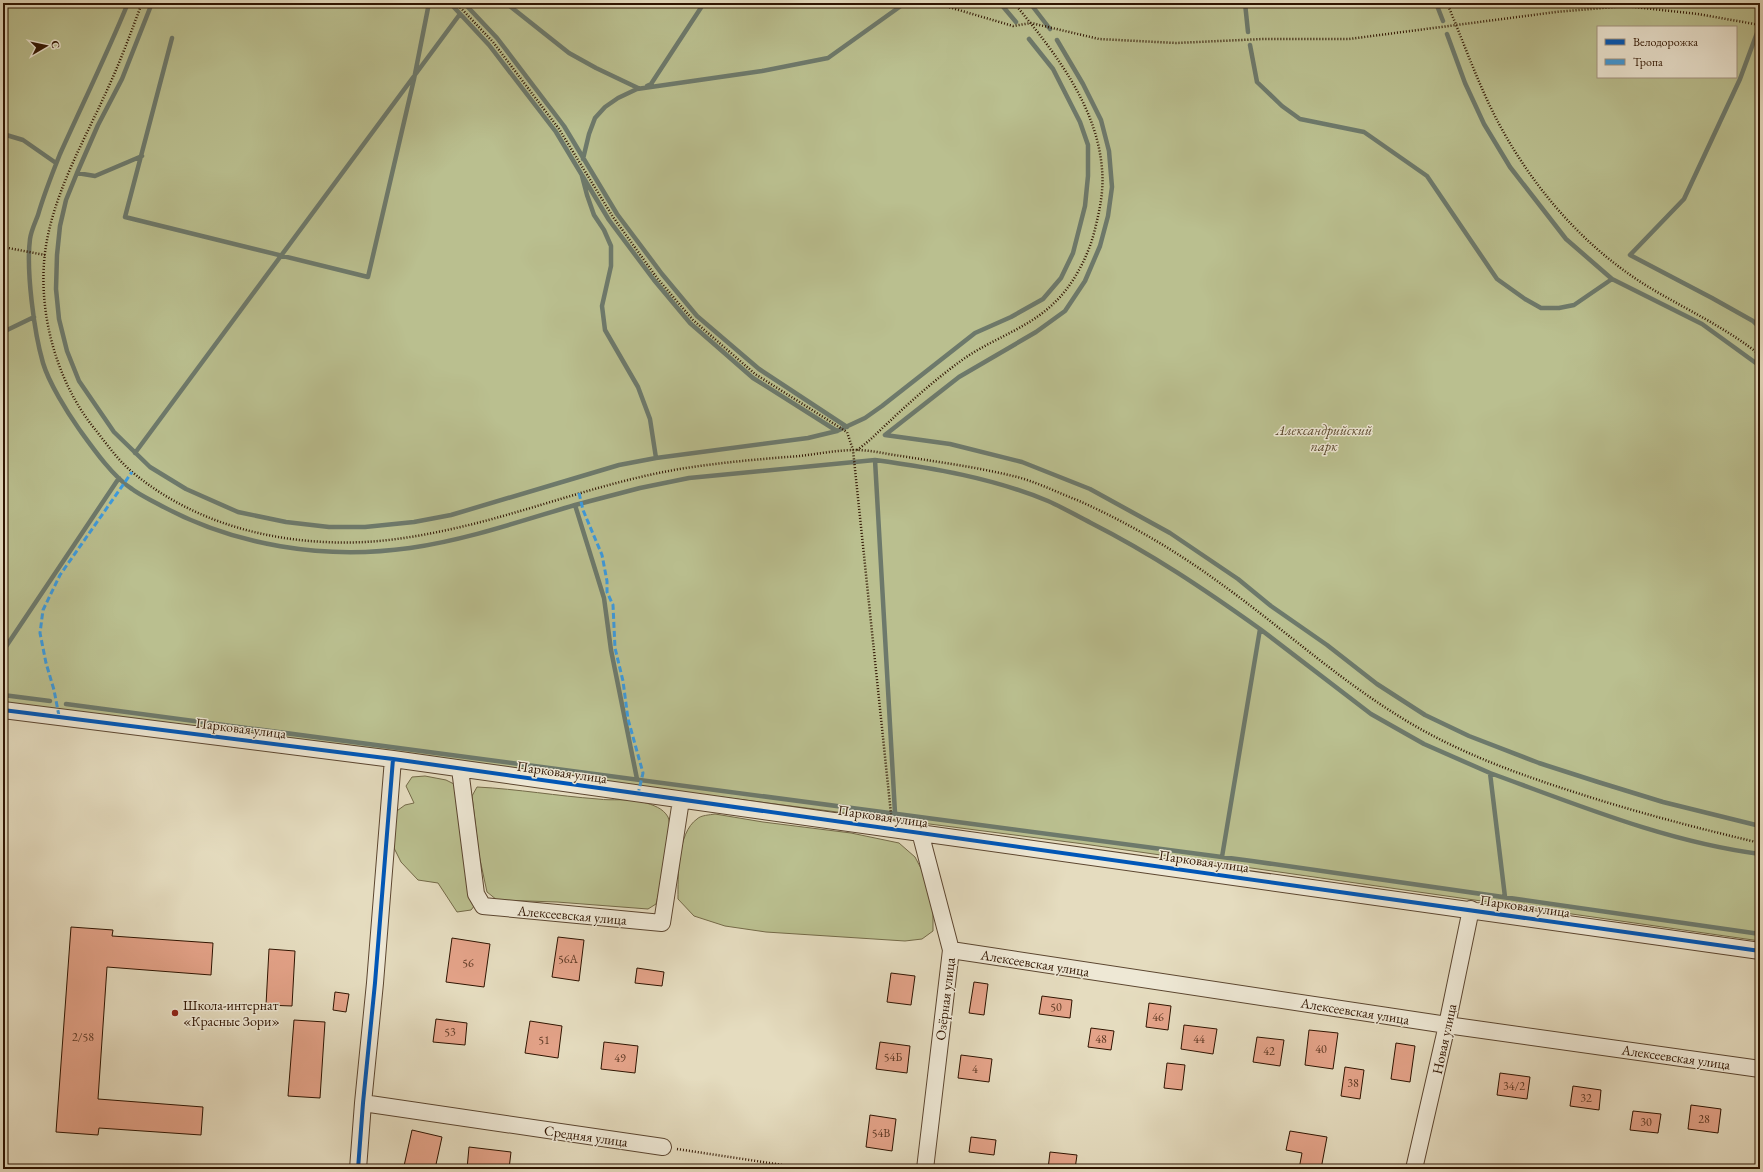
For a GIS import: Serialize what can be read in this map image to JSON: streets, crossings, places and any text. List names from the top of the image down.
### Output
{
  "streets": {
    "street": [
      "Парковая улица",
      "Алексеевская улица",
      "Озёрная улица",
      "Новая улица",
      "Средняя улица"
    ]
  },
  "crossings": [
    ["Парковая улица", "Алексеевская улица"],
    ["Парковая улица", "Озёрная улица"],
    ["Парковая улица", "Новая улица"],
    ["Алексеевская улица", "Озёрная улица"],
    ["Алексеевская улица", "Новая улица"]
  ],
  "parks": ["Александрийский парк"],
  "places": ["Школа-интернат «Красные Зори»"],
  "house_numbers": [
    "56А",
    "56",
    "50",
    "46",
    "53",
    "2/58",
    "48",
    "44",
    "51",
    "40",
    "42",
    "54Б",
    "49",
    "4",
    "38",
    "34/2",
    "32",
    "28",
    "30",
    "54В"
  ],
  "legend": ["Велодорожка", "Тропа"],
  "north": "right"
}
